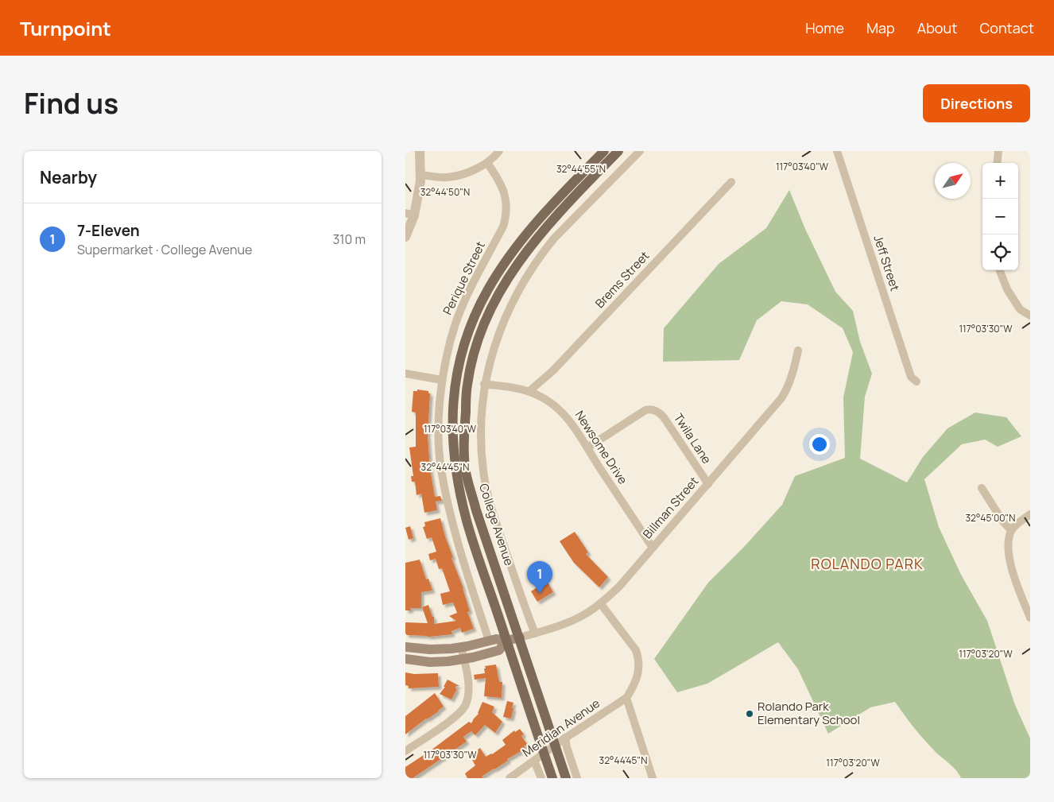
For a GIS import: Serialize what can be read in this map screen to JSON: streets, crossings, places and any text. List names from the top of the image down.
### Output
{
  "streets": {
    "main road": ["College Avenue"],
    "street": [
      "Jeff Street",
      "Perique Street",
      "Brems Street",
      "Twila Lane",
      "Newsome Drive",
      "Billman Street",
      "Meridian Avenue"
    ]
  },
  "crossings": [
    ["Brems Street", "Newsome Drive"],
    ["Twila Lane", "Newsome Drive"],
    ["Twila Lane", "Billman Street"],
    ["Newsome Drive", "Billman Street"],
    ["Billman Street", "College Avenue"],
    ["College Avenue", "Meridian Avenue"]
  ],
  "districts": ["ROLANDO PARK"],
  "places": ["Rolando Park Elementary School"],
  "north": "top right",
  "page": {
    "header": "Turnpoint",
    "nav": [
      "Home",
      "Map",
      "About",
      "Contact"
    ],
    "title": "Find us",
    "buttons": "Directions",
    "heading": "Nearby",
    "map_buttons": ["+", "−"],
    "list": [
      {
        "mark": "1",
        "name": "7-Eleven",
        "note": "Supermarket · College Avenue",
        "value": "310 m"
      }
    ],
    "pins": "1"
  },
  "coordinates": [
    "117°03'40\"W",
    "32°44'55\"N",
    "32°44'50\"N",
    "117°03'30\"W",
    "32°44'45\"N",
    "32°45'00\"N",
    "117°03'20\"W"
  ]
}
